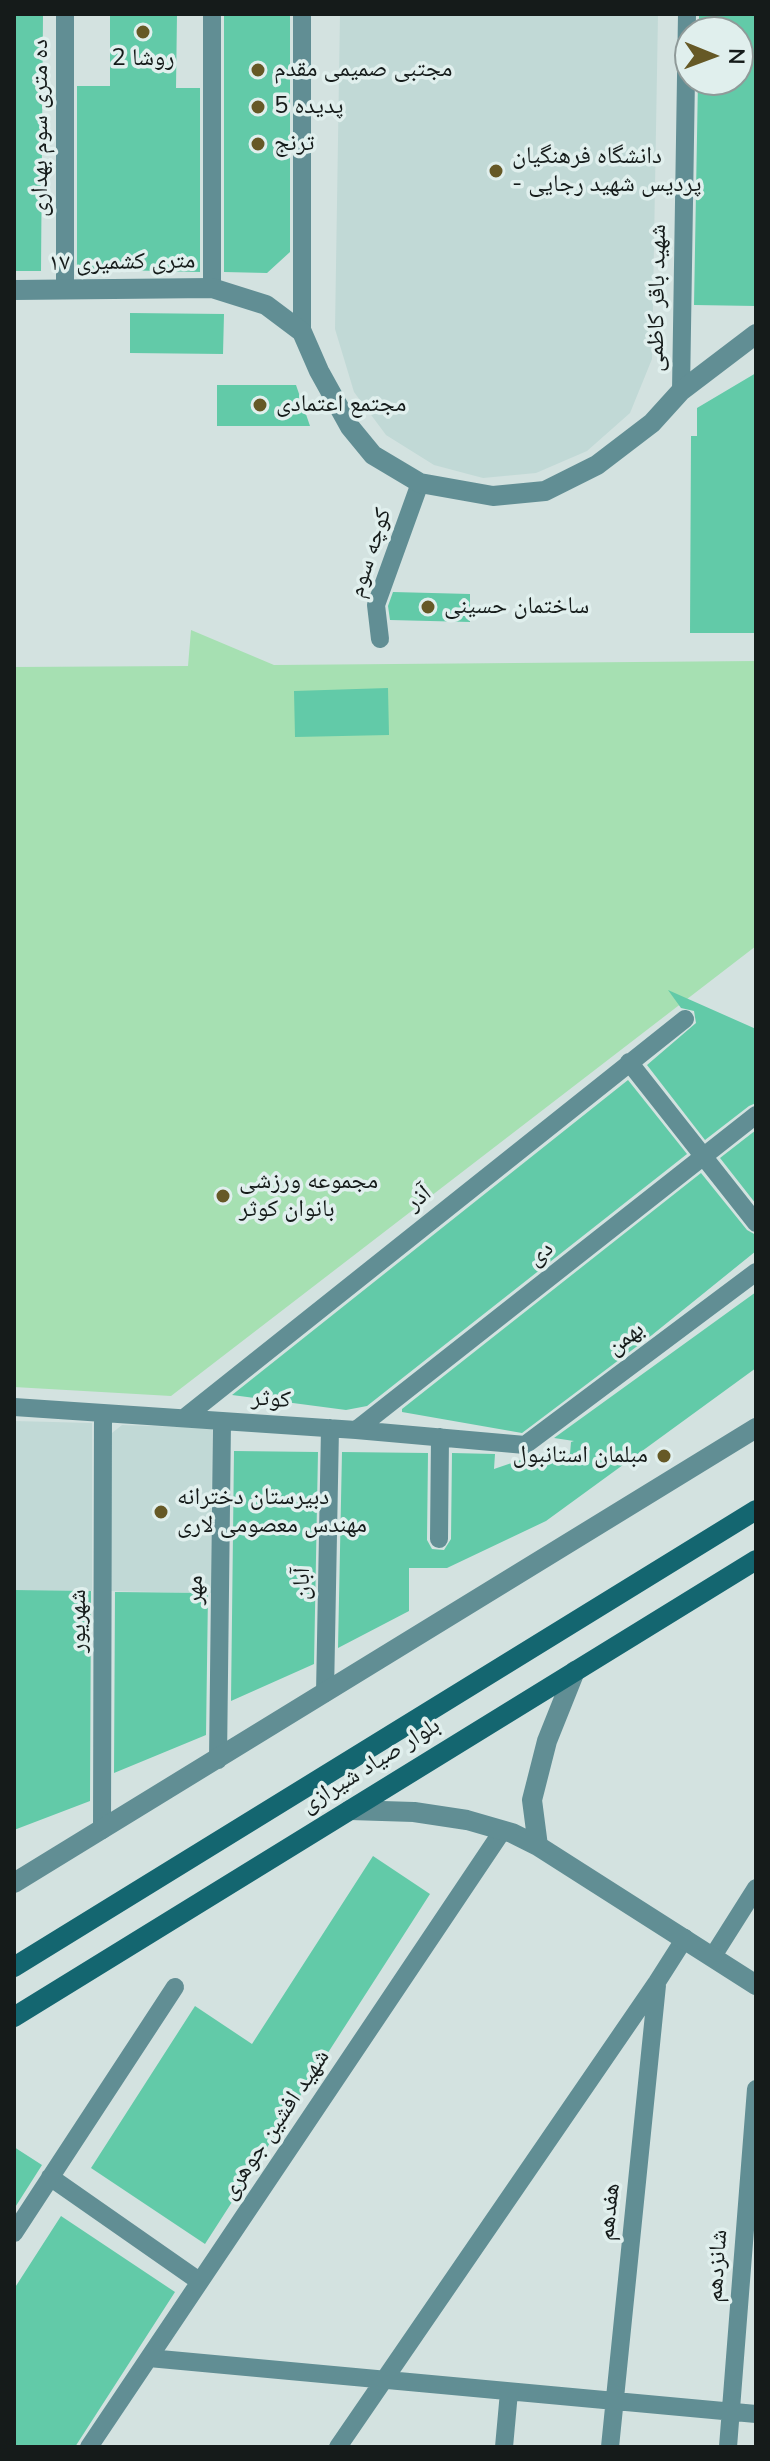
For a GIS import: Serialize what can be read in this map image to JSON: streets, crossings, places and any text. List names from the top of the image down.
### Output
{
  "streets": {
    "main road": ["بلوار صیاد شیرازی"],
    "street": [
      "ده متری سوم بهداری",
      "۱۷ متری کشمیری",
      "شهید باقر کاظمی",
      "کوچه سوم",
      "آذر",
      "دی",
      "بهمن",
      "کوثر",
      "آبان",
      "مهر",
      "شهریور",
      "شهید افشین جوهری",
      "هفدهم",
      "شانزدهم"
    ]
  },
  "crossings": [
    ["ده متری سوم بهداری", "۱۷ متری کشمیری"],
    ["۱۷ متری کشمیری", "شهید باقر کاظمی"],
    ["۱۷ متری کشمیری", "کوچه سوم"],
    ["آذر", "کوثر"],
    ["دی", "کوثر"],
    ["بهمن", "کوثر"],
    ["کوثر", "آبان"],
    ["کوثر", "مهر"],
    ["کوثر", "شهریور"]
  ],
  "places": [
    "روشا 2",
    "مجتبی صمیمی مقدم",
    "پدیده 5",
    "ترنج",
    "دانشگاه فرهنگیان - پردیس شهید رجایی",
    "مجتمع اعتمادی",
    "ساختمان حسینی",
    "مجموعه ورزشی بانوان کوثر",
    "مبلمان استانبول",
    "دبیرستان دخترانه مهندس معصومی لاری"
  ],
  "north": "right"
}
